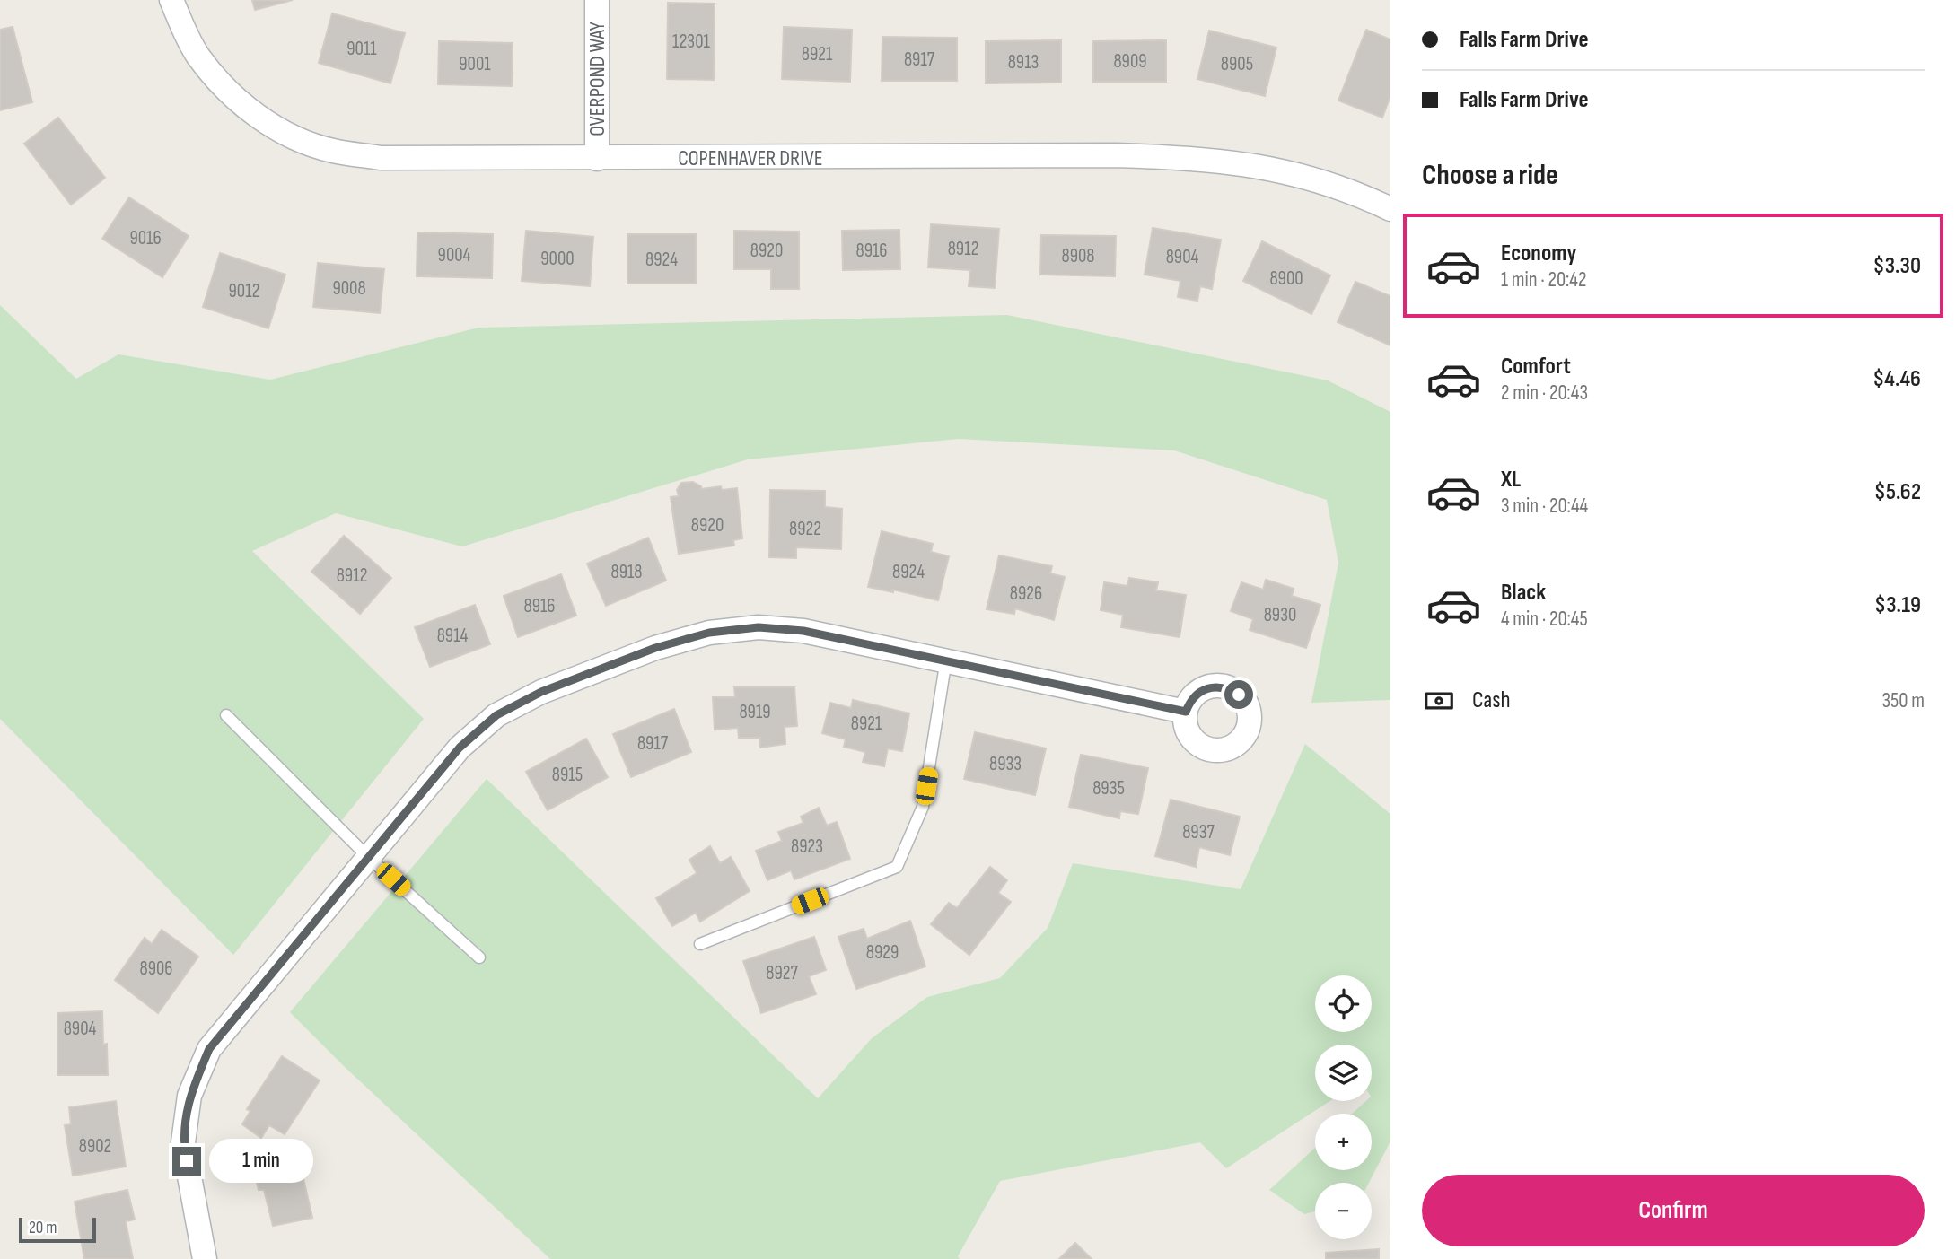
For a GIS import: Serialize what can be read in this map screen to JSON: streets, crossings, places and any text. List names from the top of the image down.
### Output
{
  "streets": {
    "street": ["OVERPOND WAY", "COPENHAVER DRIVE"]
  },
  "crossings": [
    ["OVERPOND WAY", "COPENHAVER DRIVE"]
  ],
  "house_numbers": [
    "12301",
    "9011",
    "8921",
    "8917",
    "8909",
    "8913",
    "9001",
    "8905",
    "9016",
    "8912",
    "8920",
    "8916",
    "9004",
    "8908",
    "8904",
    "9000",
    "8924",
    "8900",
    "9008",
    "9012",
    "8920",
    "8922",
    "8918",
    "8924",
    "8912",
    "8926",
    "8916",
    "8930",
    "8914",
    "8919",
    "8921",
    "8917",
    "8933",
    "8915",
    "8935",
    "8937",
    "8923",
    "8929",
    "8906",
    "8927",
    "8904",
    "8902"
  ],
  "scale_bar": "20 m",
  "page": {
    "banner": ["Falls Farm Drive", "Falls Farm Drive"],
    "heading": "Choose a ride",
    "list": [
      {
        "name": "Economy",
        "note": "1 min · 20:42",
        "value": "$3.30"
      },
      {
        "name": "Comfort",
        "note": "2 min · 20:43",
        "value": "$4.46"
      },
      {
        "name": "XL",
        "note": "3 min · 20:44",
        "value": "$5.62"
      },
      {
        "name": "Black",
        "note": "4 min · 20:45",
        "value": "$3.19"
      }
    ],
    "pay": ["Cash", "350 m"],
    "map_buttons": ["+", "−"],
    "bubble": "1 min",
    "buttons": "Confirm",
    "scale": "20 m"
  }
}
